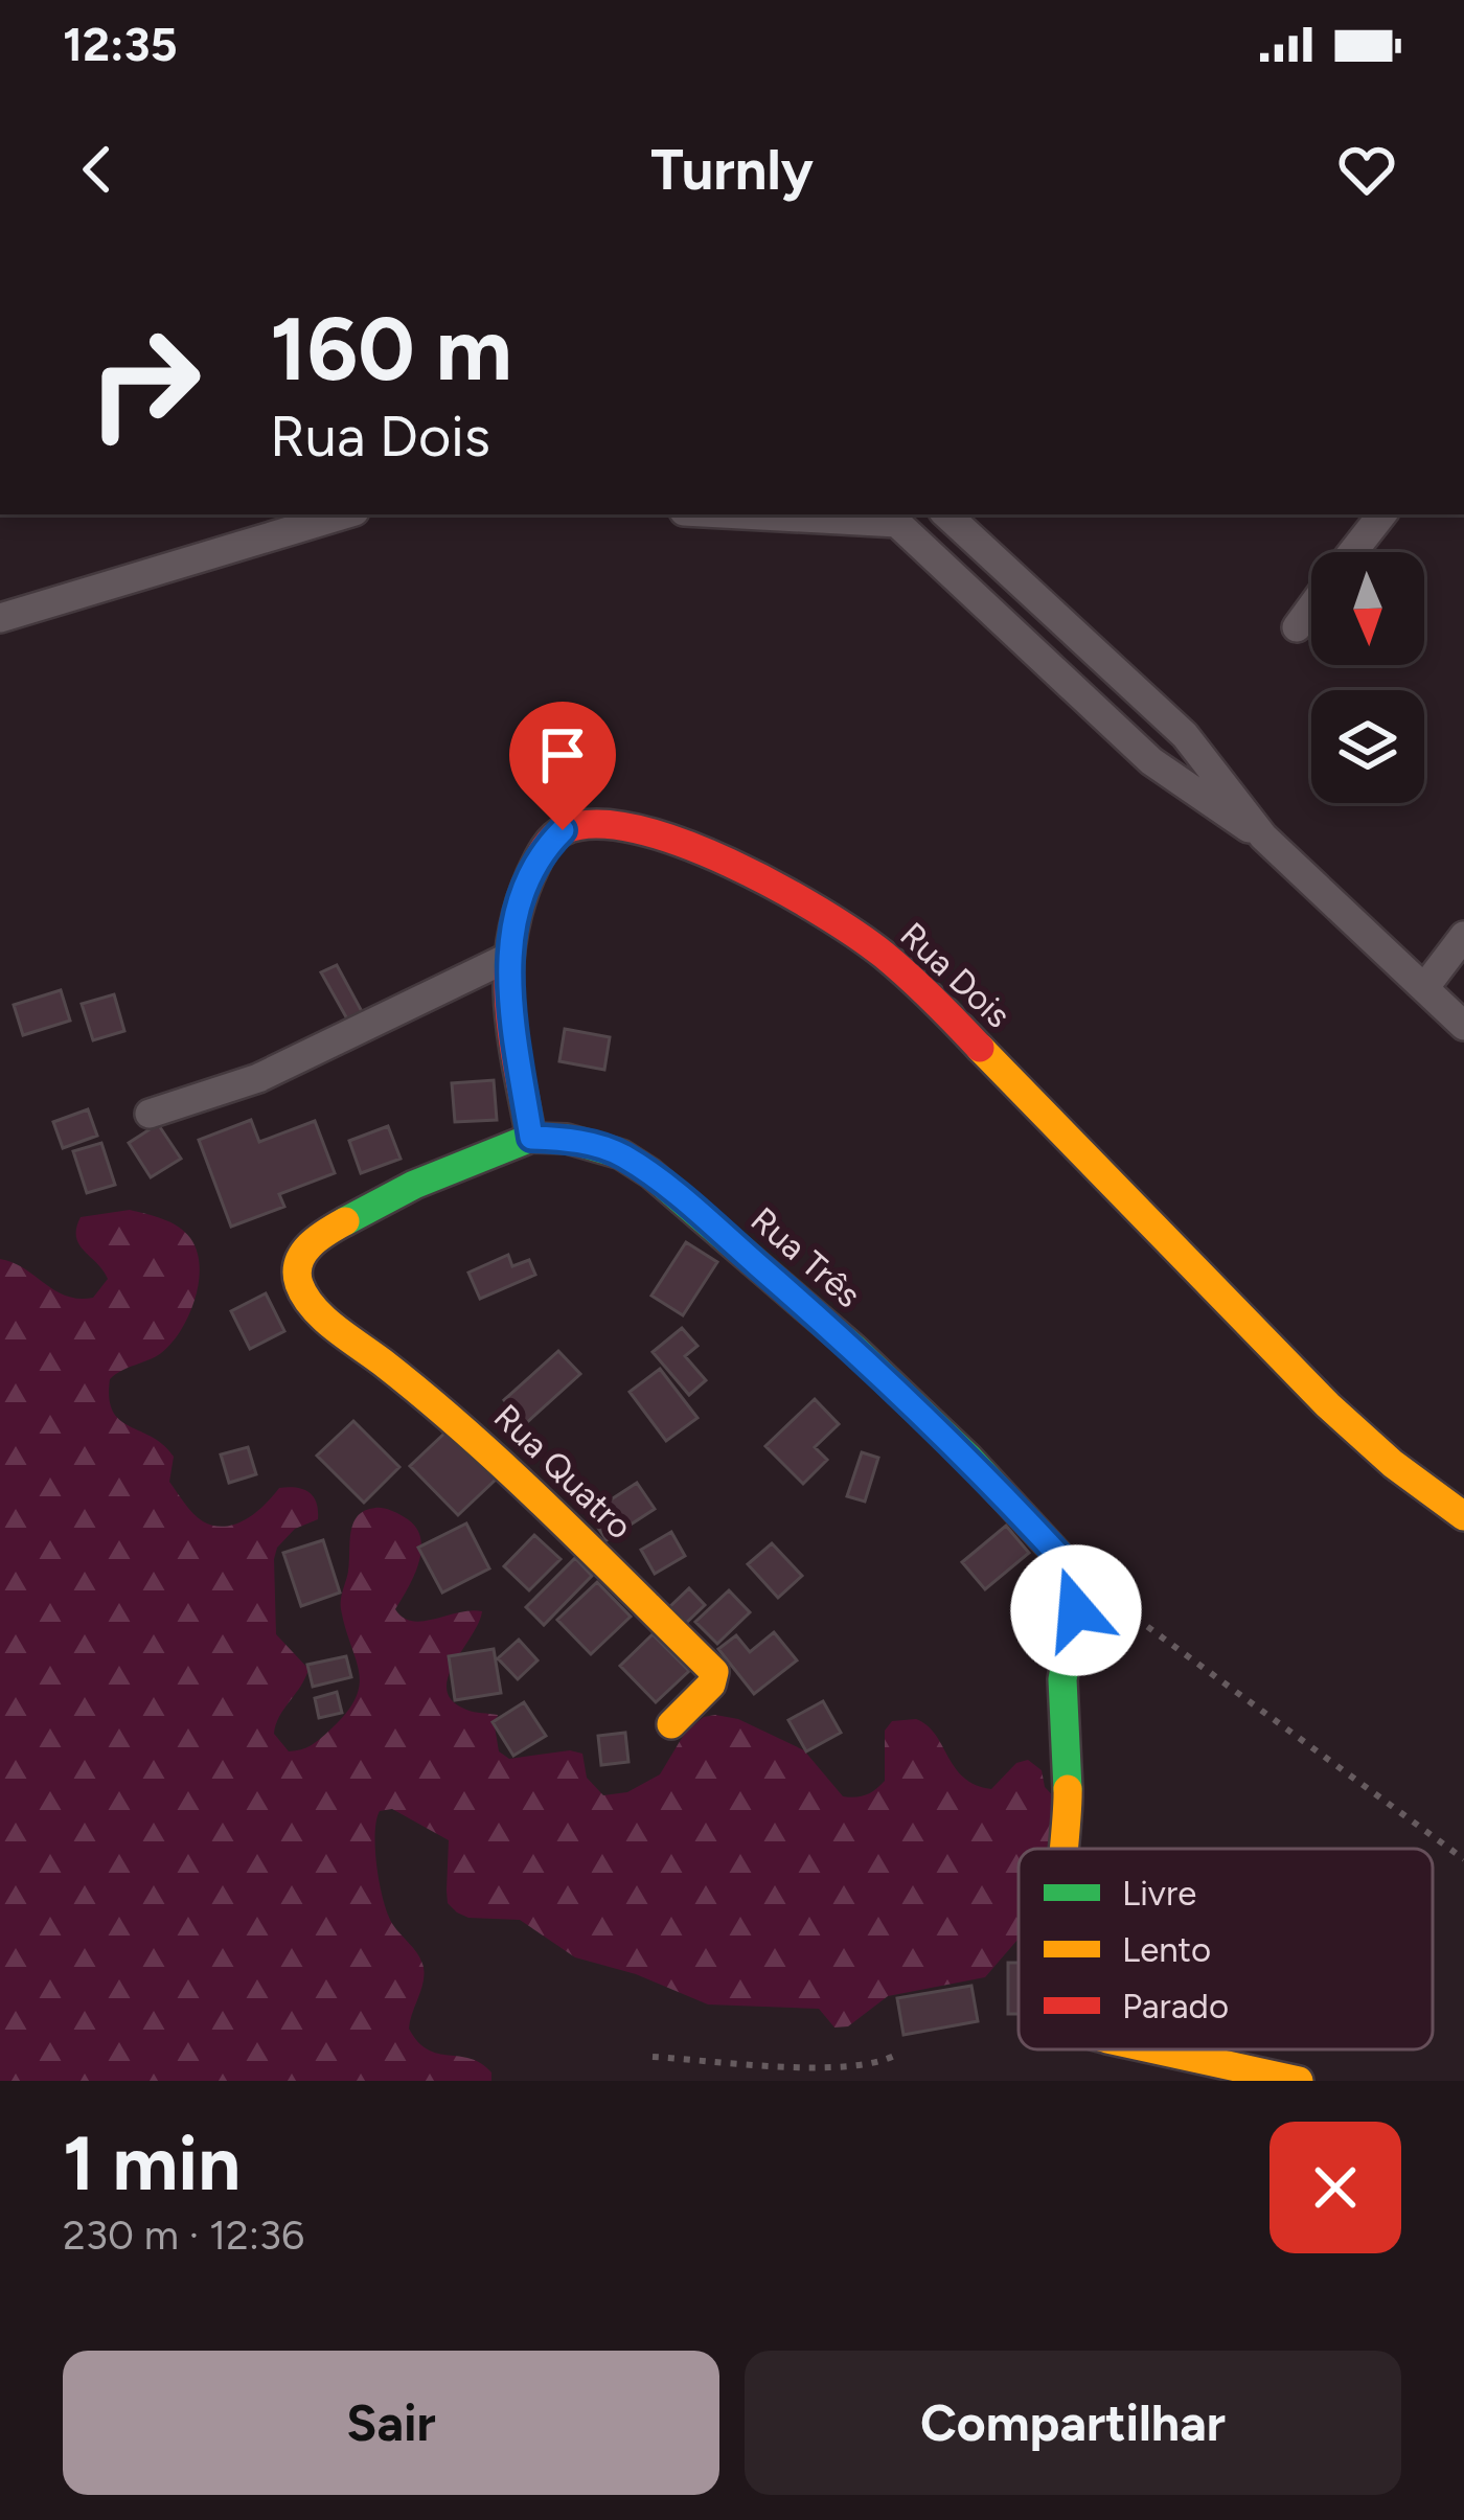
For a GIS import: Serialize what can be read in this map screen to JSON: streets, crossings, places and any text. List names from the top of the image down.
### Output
{
  "streets": {
    "street": ["Rua Dois", "Rua Três", "Rua Quatro"]
  },
  "crossings": [
    ["Rua Dois", "Rua Três"],
    ["Rua Três", "Rua Quatro"]
  ],
  "legend": ["Livre", "Lento", "Parado"],
  "north": "bottom",
  "page": {
    "status": "12:35",
    "header": "Turnly",
    "turn": ["160 m", "Rua Dois"],
    "heading": ["1 min", "230 m · 12:36"],
    "buttons": ["Sair", "Compartilhar"]
  }
}
